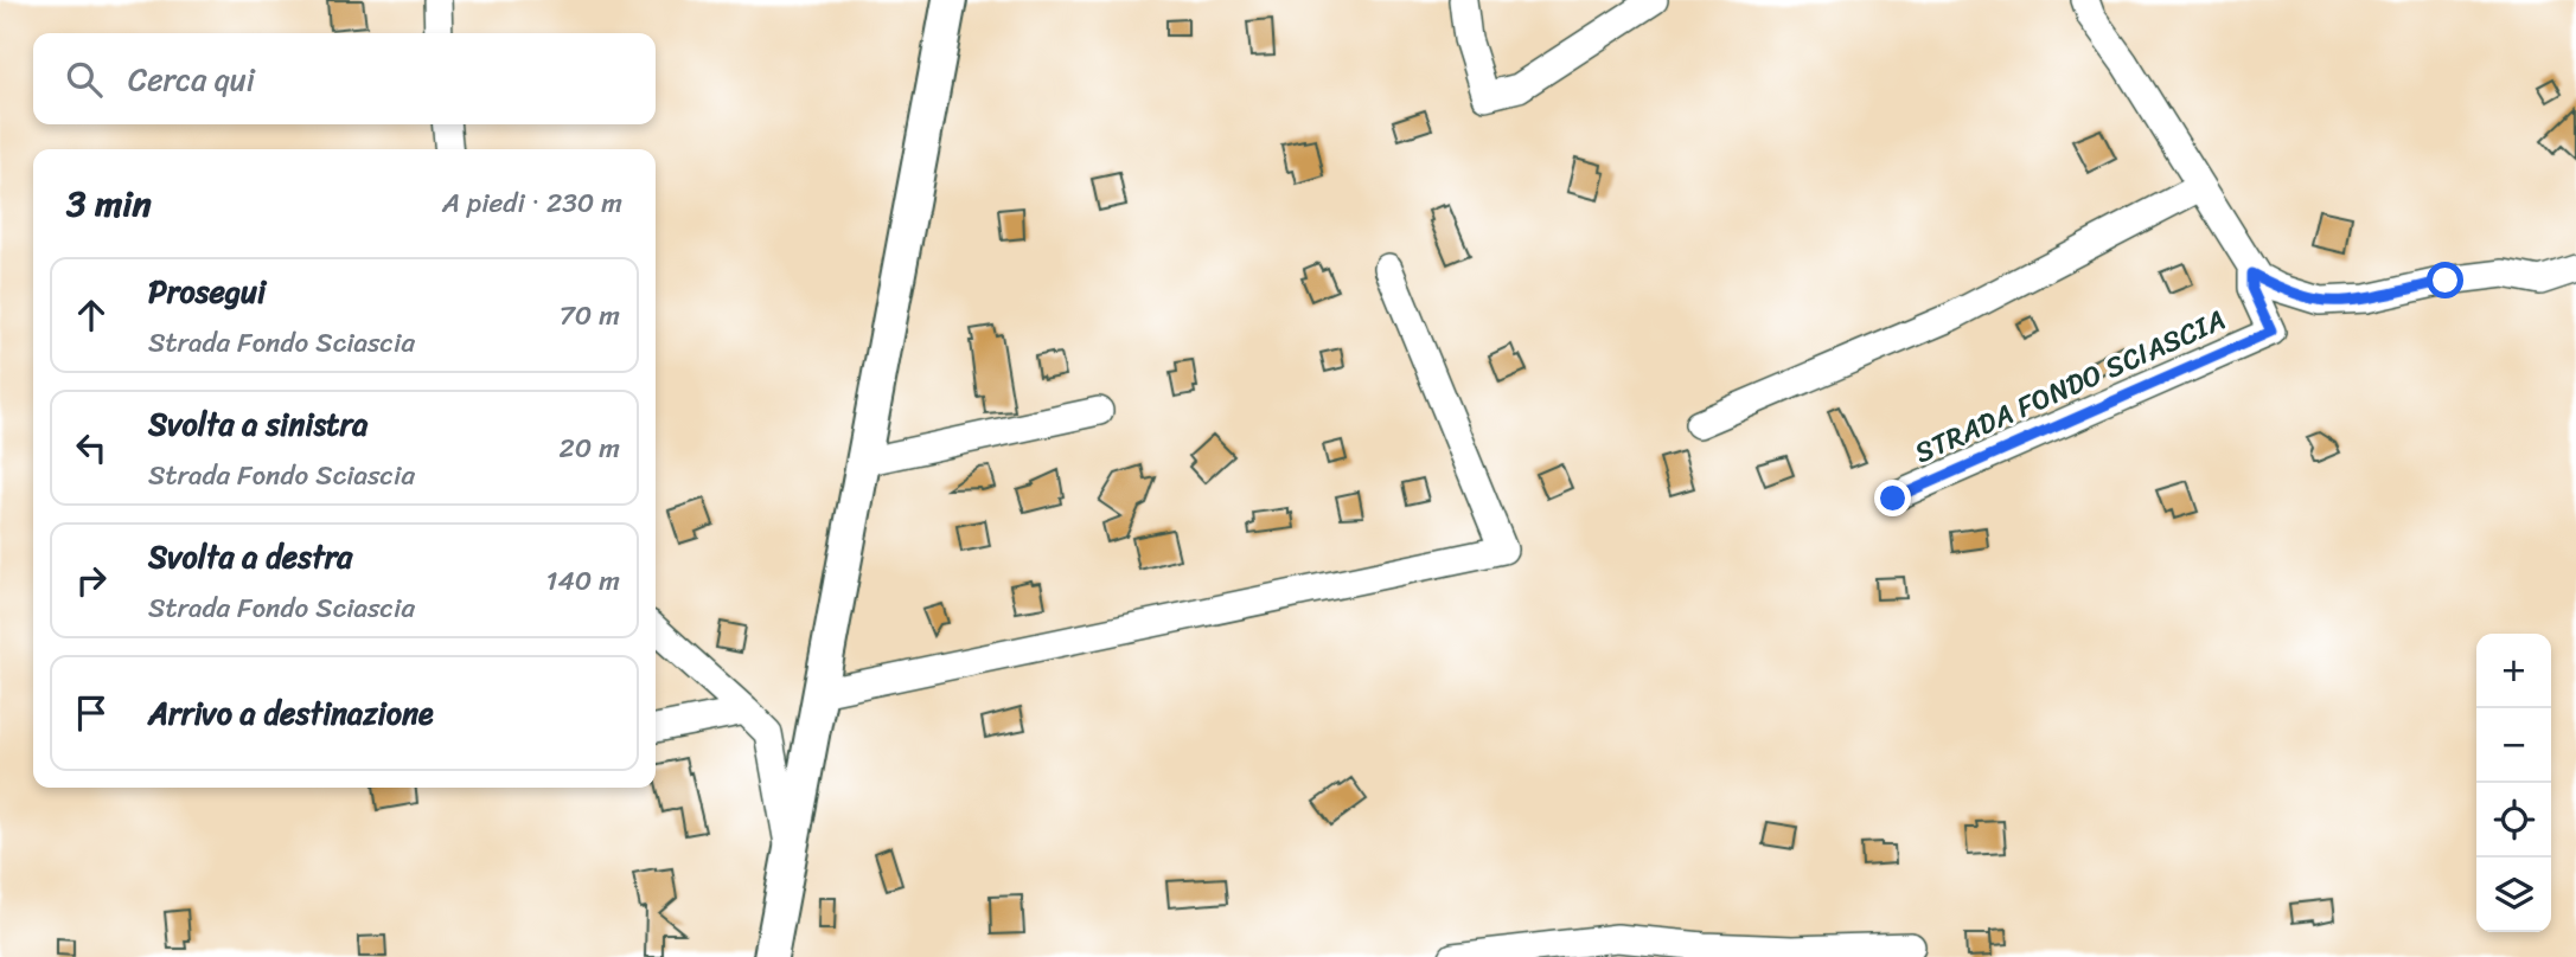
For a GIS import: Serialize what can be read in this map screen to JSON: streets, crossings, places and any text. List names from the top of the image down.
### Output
{
  "streets": {
    "street": ["STRADA FONDO SCIASCIA"]
  },
  "page": {
    "search": "Cerca qui",
    "heading": ["3 min", "A piedi · 230 m"],
    "list": [
      ["Prosegui", "Strada Fondo Sciascia", "70 m"],
      ["Svolta a sinistra", "Strada Fondo Sciascia", "20 m"],
      ["Svolta a destra", "Strada Fondo Sciascia", "140 m"],
      "Arrivo a destinazione"
    ],
    "map_buttons": ["+", "−"]
  }
}
